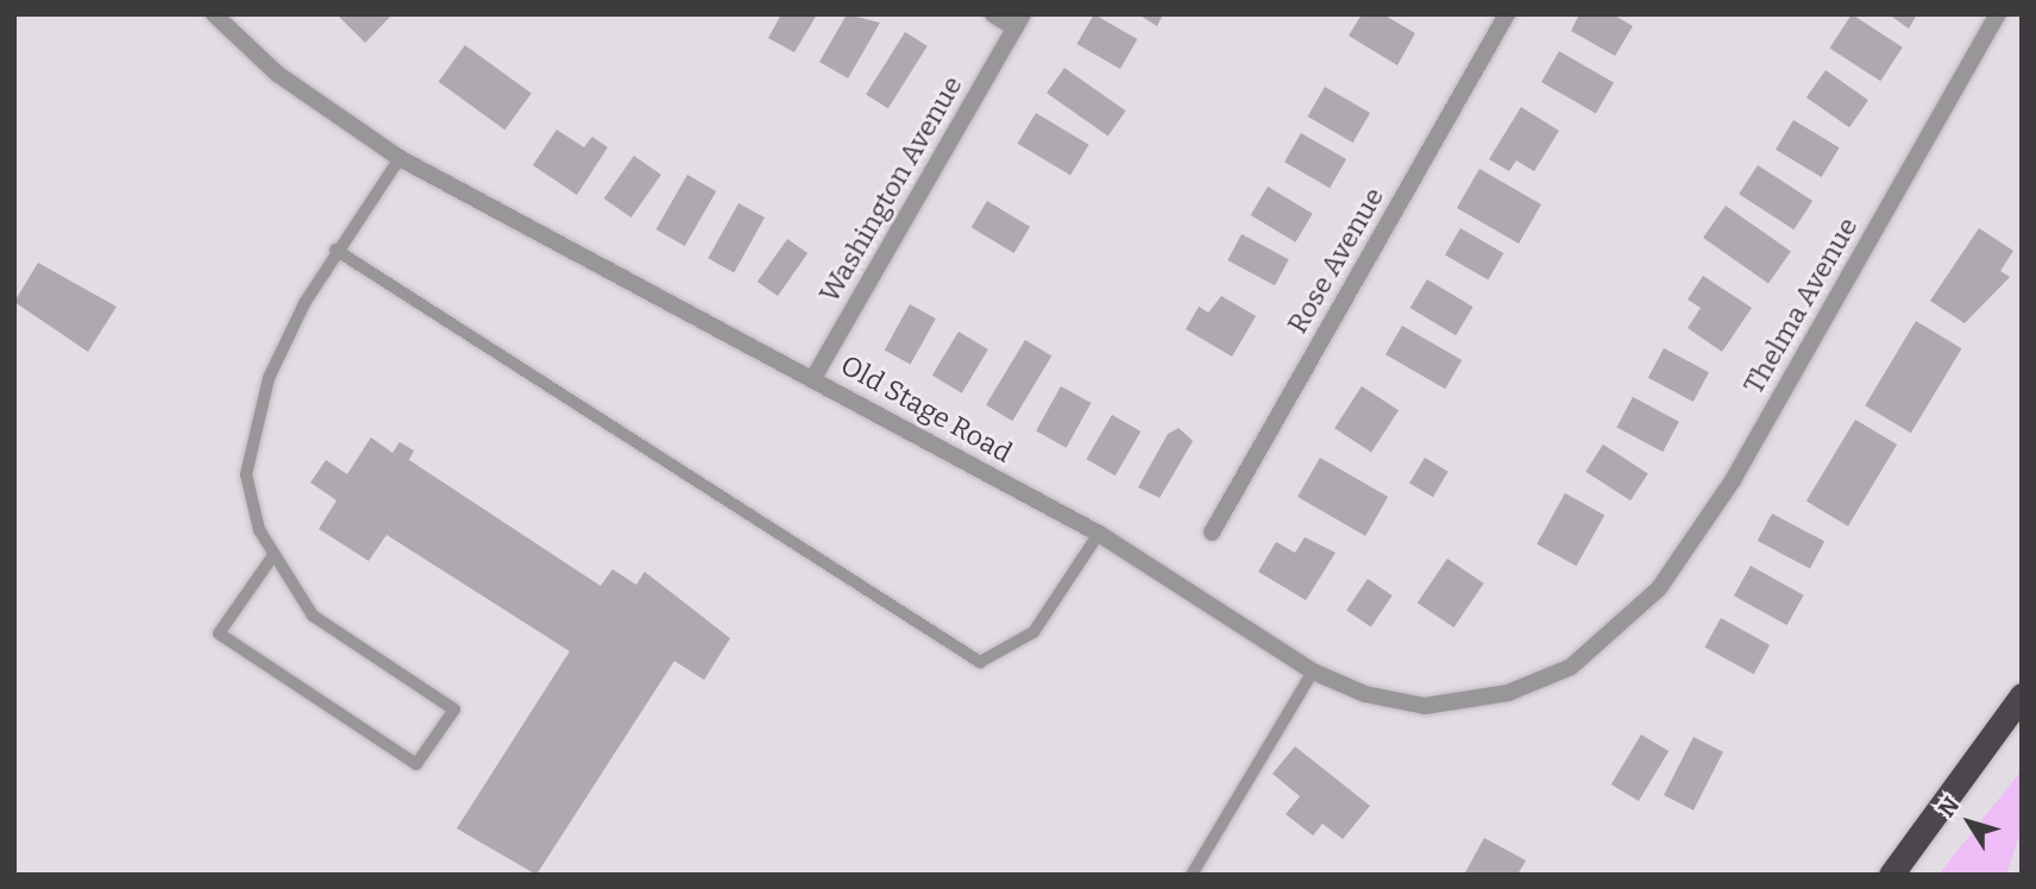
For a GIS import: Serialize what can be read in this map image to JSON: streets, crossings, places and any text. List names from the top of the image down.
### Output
{
  "streets": {
    "street": [
      "Washington Avenue",
      "Rose Avenue",
      "Thelma Avenue",
      "Old Stage Road"
    ]
  },
  "crossings": [
    ["Washington Avenue", "Old Stage Road"],
    ["Thelma Avenue", "Old Stage Road"]
  ],
  "north": "top left"
}
